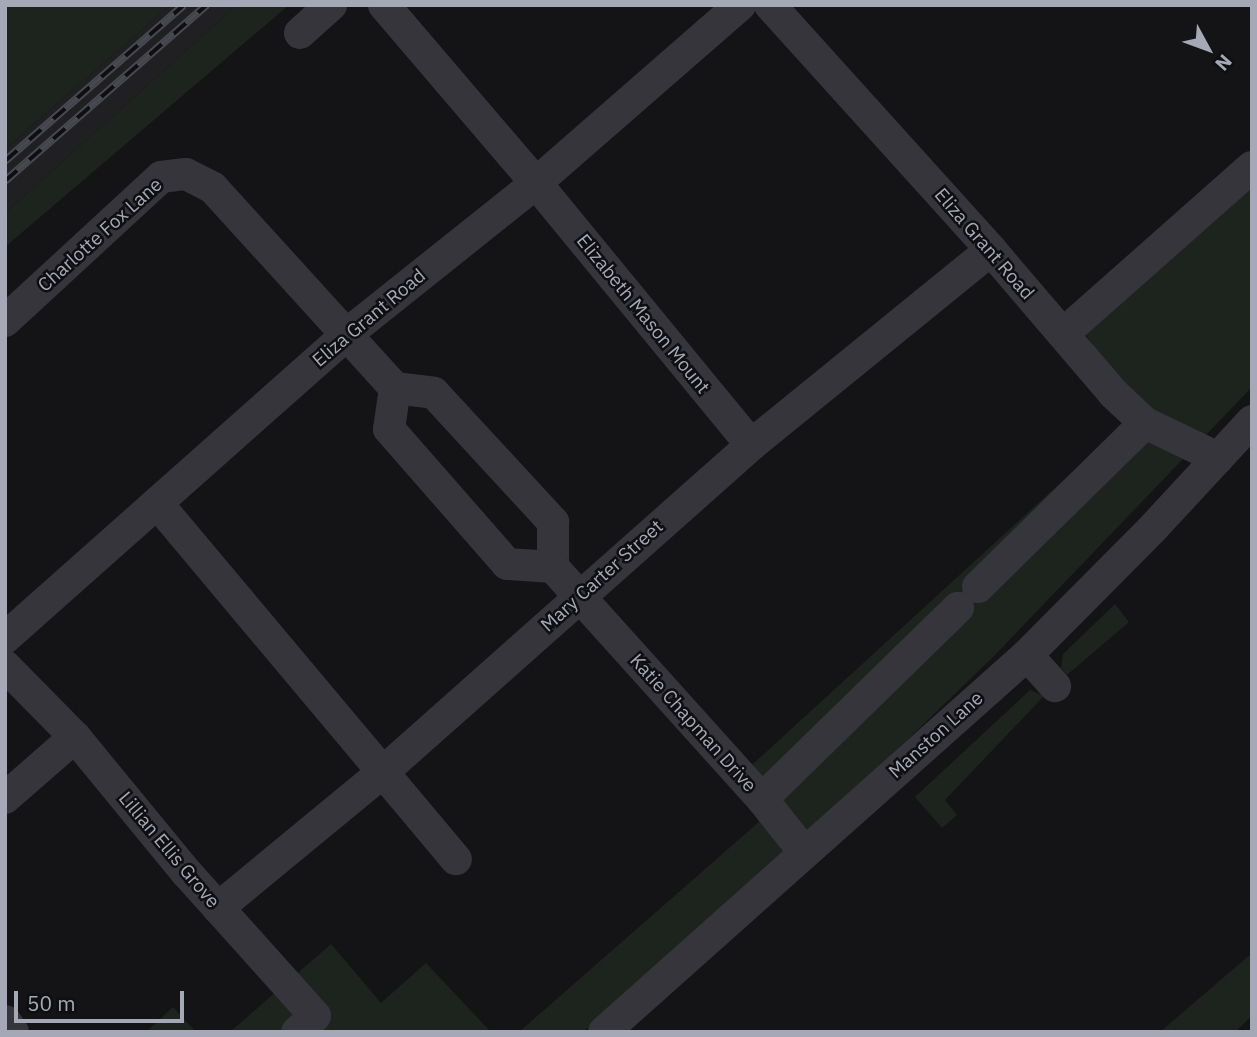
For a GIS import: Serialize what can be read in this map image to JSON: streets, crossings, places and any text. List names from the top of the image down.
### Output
{
  "streets": {
    "street": [
      "Charlotte Fox Lane",
      "Eliza Grant Road",
      "Elizabeth Mason Mount",
      "Mary Carter Street",
      "Katie Chapman Drive",
      "Manston Lane",
      "Lillian Ellis Grove"
    ]
  },
  "crossings": [
    ["Charlotte Fox Lane", "Eliza Grant Road"],
    ["Eliza Grant Road", "Elizabeth Mason Mount"],
    ["Eliza Grant Road", "Mary Carter Street"],
    ["Eliza Grant Road", "Manston Lane"],
    ["Elizabeth Mason Mount", "Mary Carter Street"],
    ["Mary Carter Street", "Katie Chapman Drive"],
    ["Mary Carter Street", "Lillian Ellis Grove"],
    ["Katie Chapman Drive", "Manston Lane"]
  ],
  "scale_bar": "50 m",
  "north": "bottom right"
}
